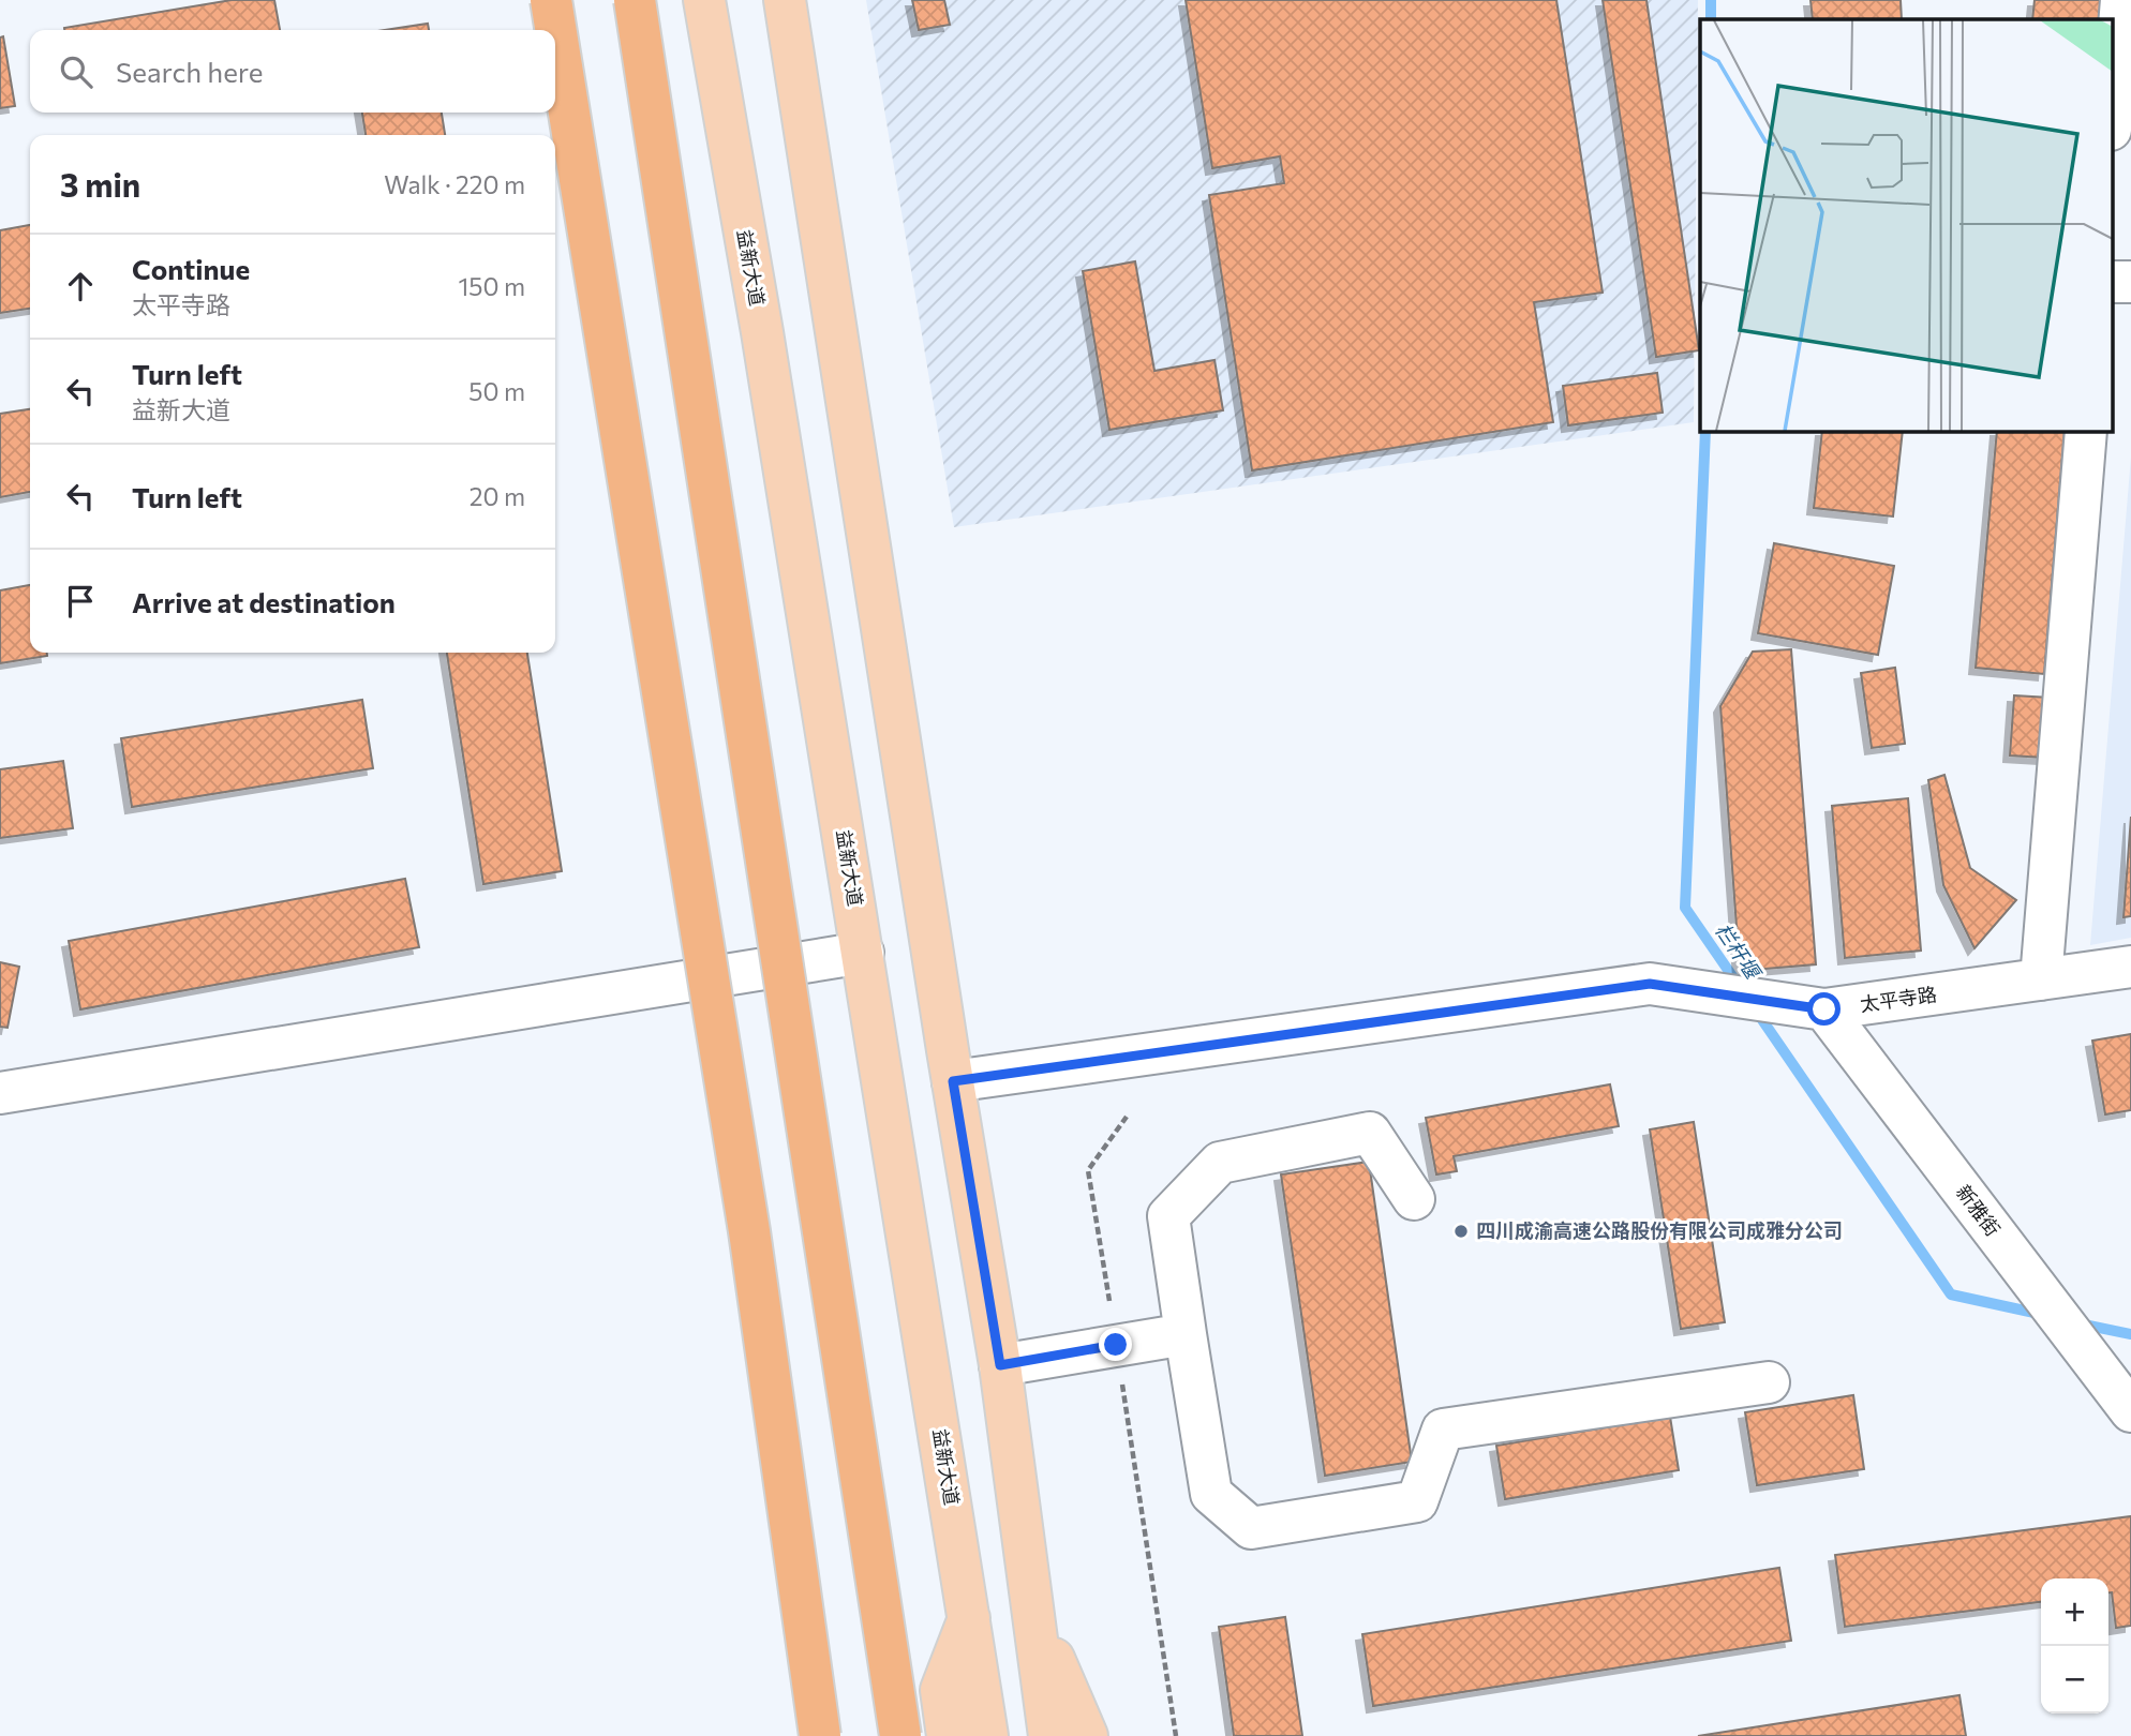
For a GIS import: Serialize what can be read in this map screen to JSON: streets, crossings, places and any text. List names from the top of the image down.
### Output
{
  "streets": {
    "main road": ["益新大道"],
    "street": ["太平寺路", "新雅街"]
  },
  "crossings": [
    ["太平寺路", "新雅街"]
  ],
  "water": ["栏杆堰"],
  "places": ["四川成渝高速公路股份有限公司成雅分公司"],
  "page": {
    "search": "Search here",
    "heading": ["3 min", "Walk · 220 m"],
    "list": [
      ["Continue", "太平寺路", "150 m"],
      ["Turn left", "益新大道", "50 m"],
      ["Turn left", "20 m"],
      "Arrive at destination"
    ],
    "map_buttons": ["+", "−"]
  }
}
